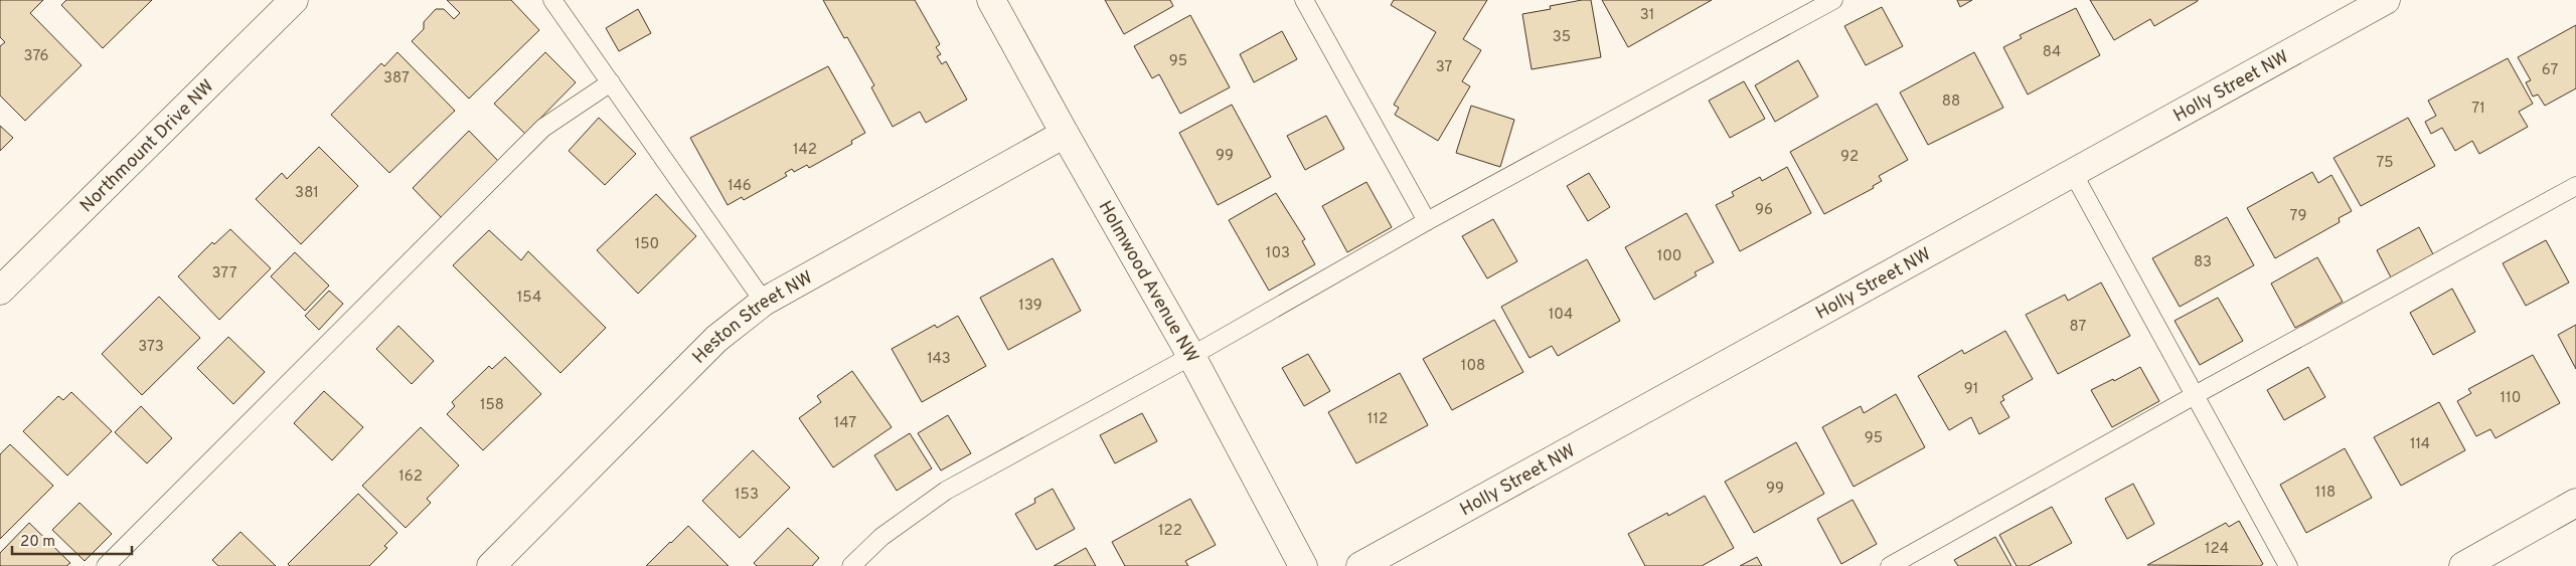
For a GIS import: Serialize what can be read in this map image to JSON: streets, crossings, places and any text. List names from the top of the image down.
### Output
{
  "streets": {
    "street": [
      "Holly Street NW",
      "Northmount Drive NW",
      "Holmwood Avenue NW",
      "Heston Street NW"
    ]
  },
  "crossings": [
    ["Holmwood Avenue NW", "Heston Street NW"]
  ],
  "house_numbers": [
    "31",
    "35",
    "84",
    "376",
    "95",
    "37",
    "67",
    "387",
    "88",
    "71",
    "142",
    "99",
    "92",
    "75",
    "146",
    "381",
    "96",
    "79",
    "150",
    "103",
    "100",
    "83",
    "377",
    "154",
    "139",
    "104",
    "87",
    "373",
    "143",
    "108",
    "91",
    "110",
    "158",
    "112",
    "147",
    "95",
    "114",
    "162",
    "99",
    "118",
    "153",
    "122",
    "124"
  ],
  "scale_bar": "20 m"
}
